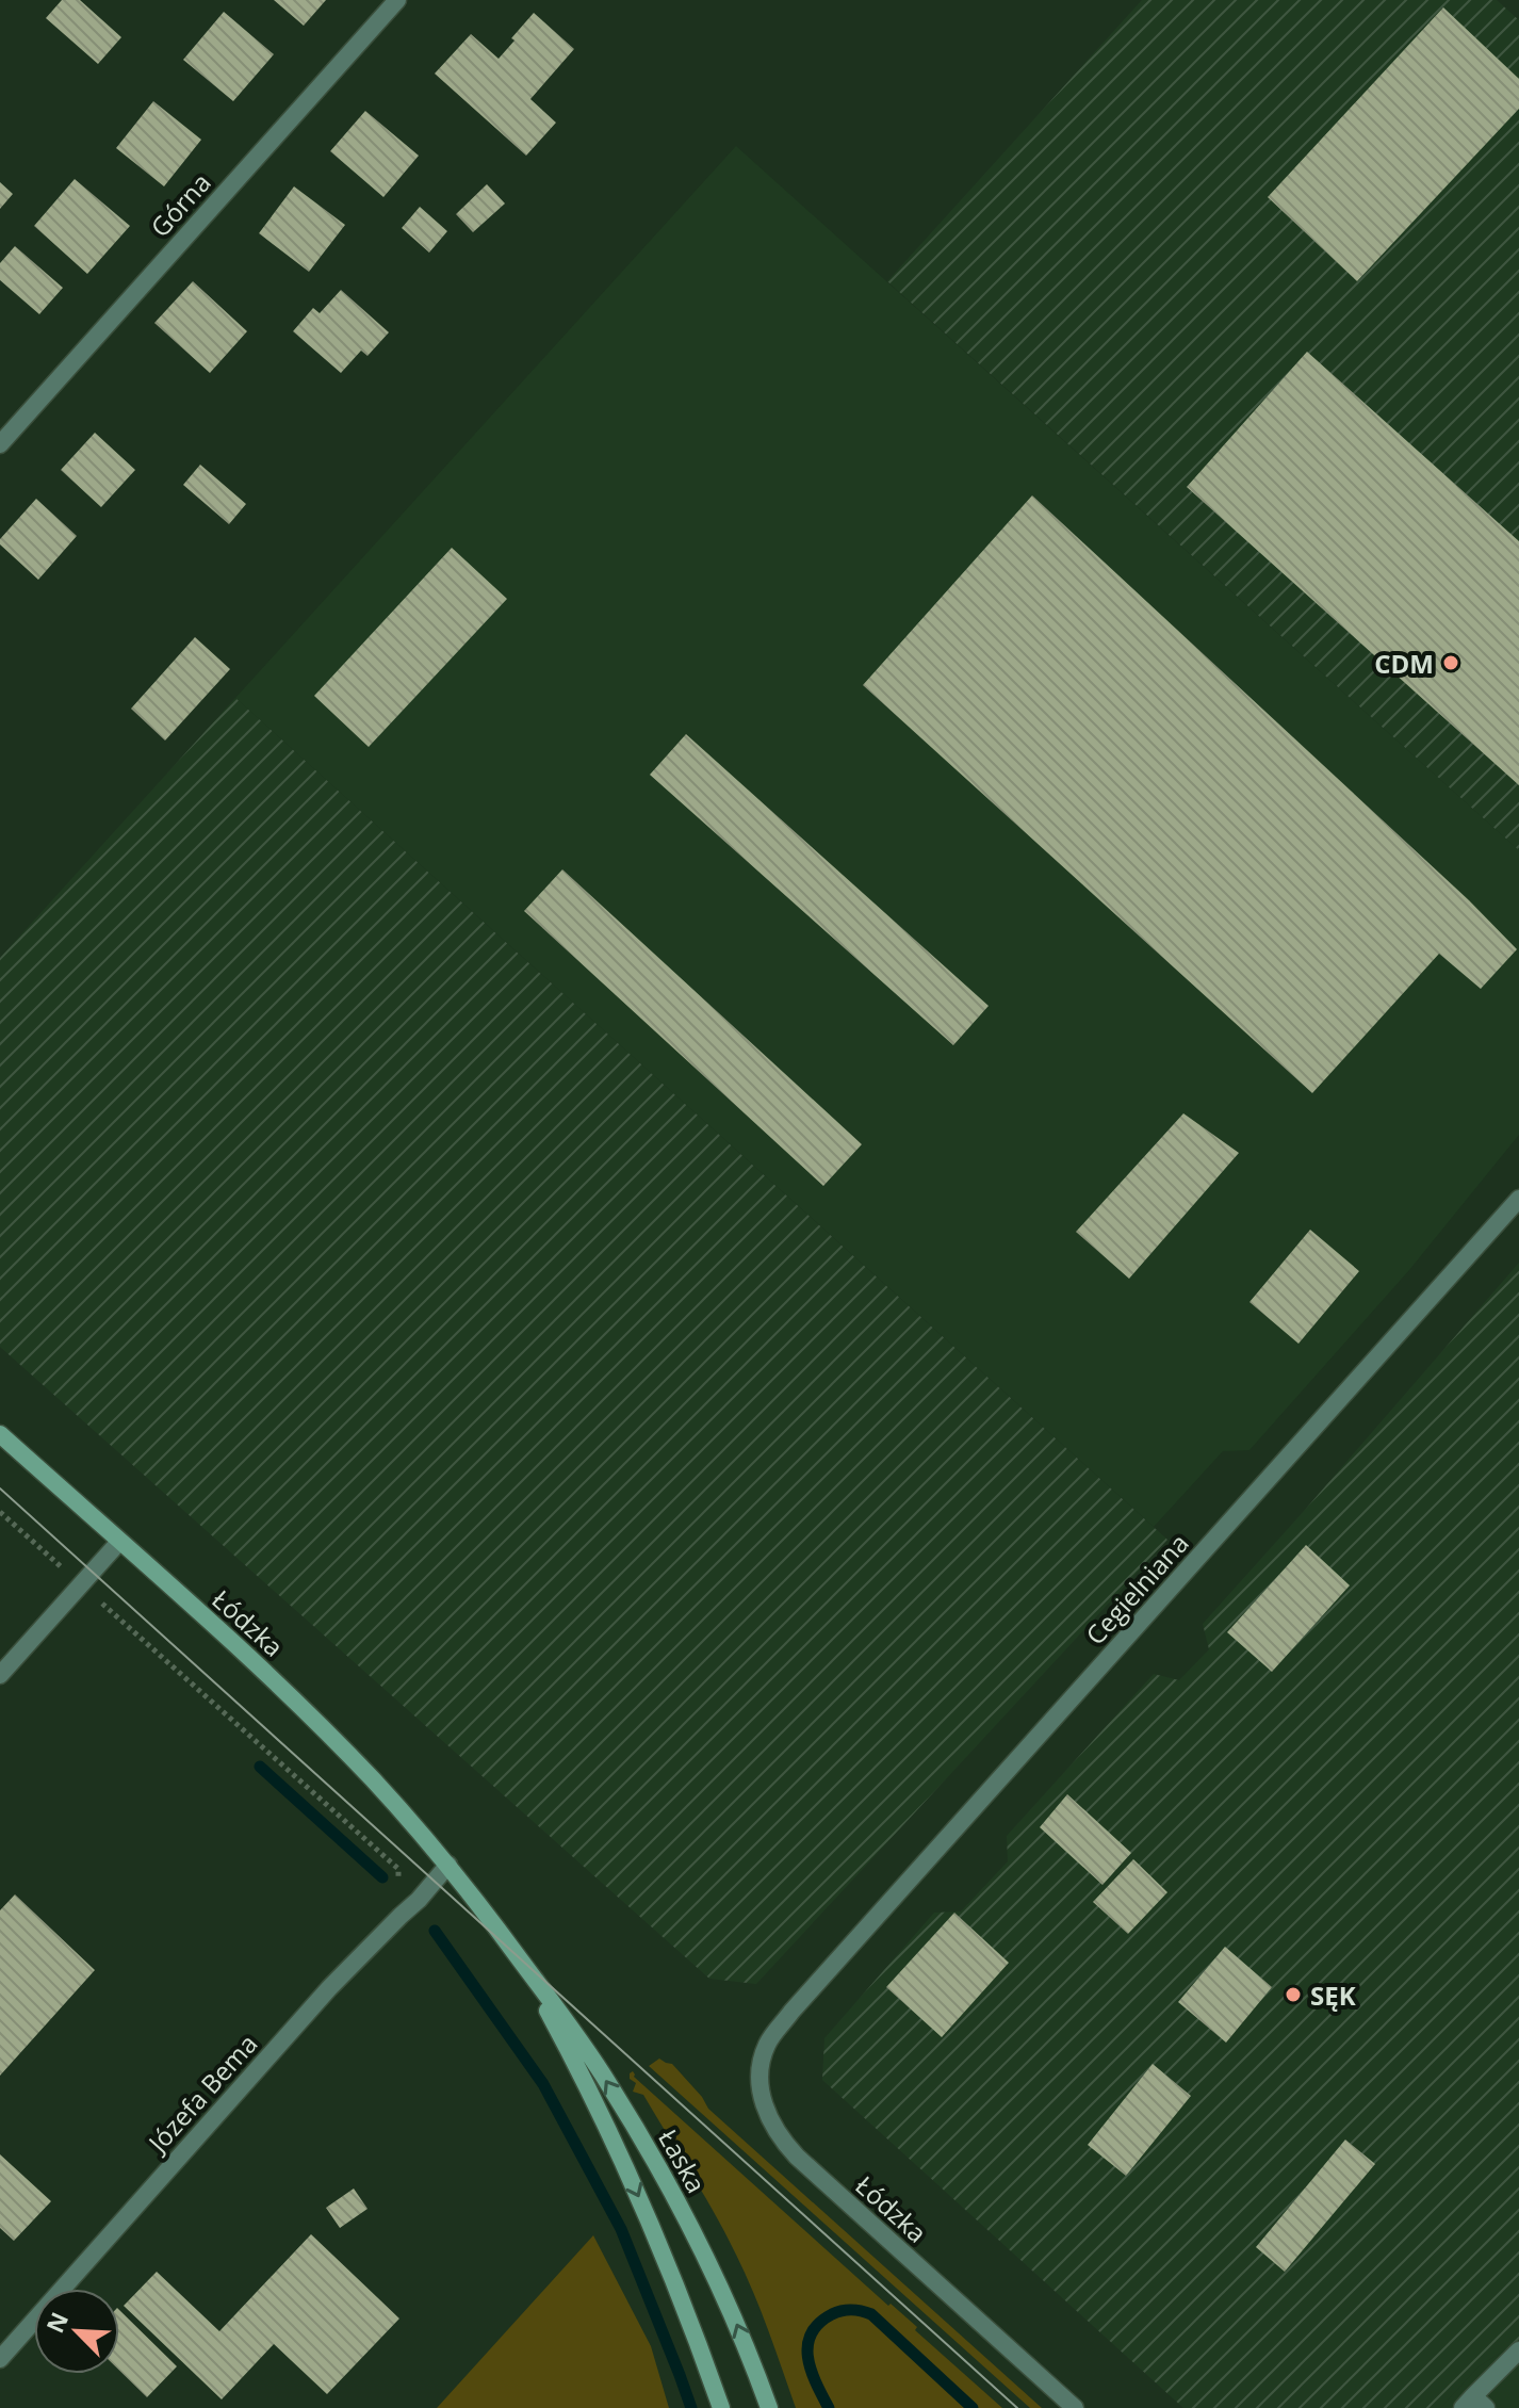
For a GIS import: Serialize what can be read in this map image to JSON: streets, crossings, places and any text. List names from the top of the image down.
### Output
{
  "streets": {
    "main road": ["Łódzka", "Łaska"],
    "street": ["Górna", "Cegielniana", "Józefa Bema"]
  },
  "crossings": [
    ["Cegielniana", "Łódzka"],
    ["Łódzka", "Józefa Bema"],
    ["Łódzka", "Łaska"],
    ["Józefa Bema", "Łaska"]
  ],
  "places": ["CDM", "SĘK"],
  "north": "top left"
}
